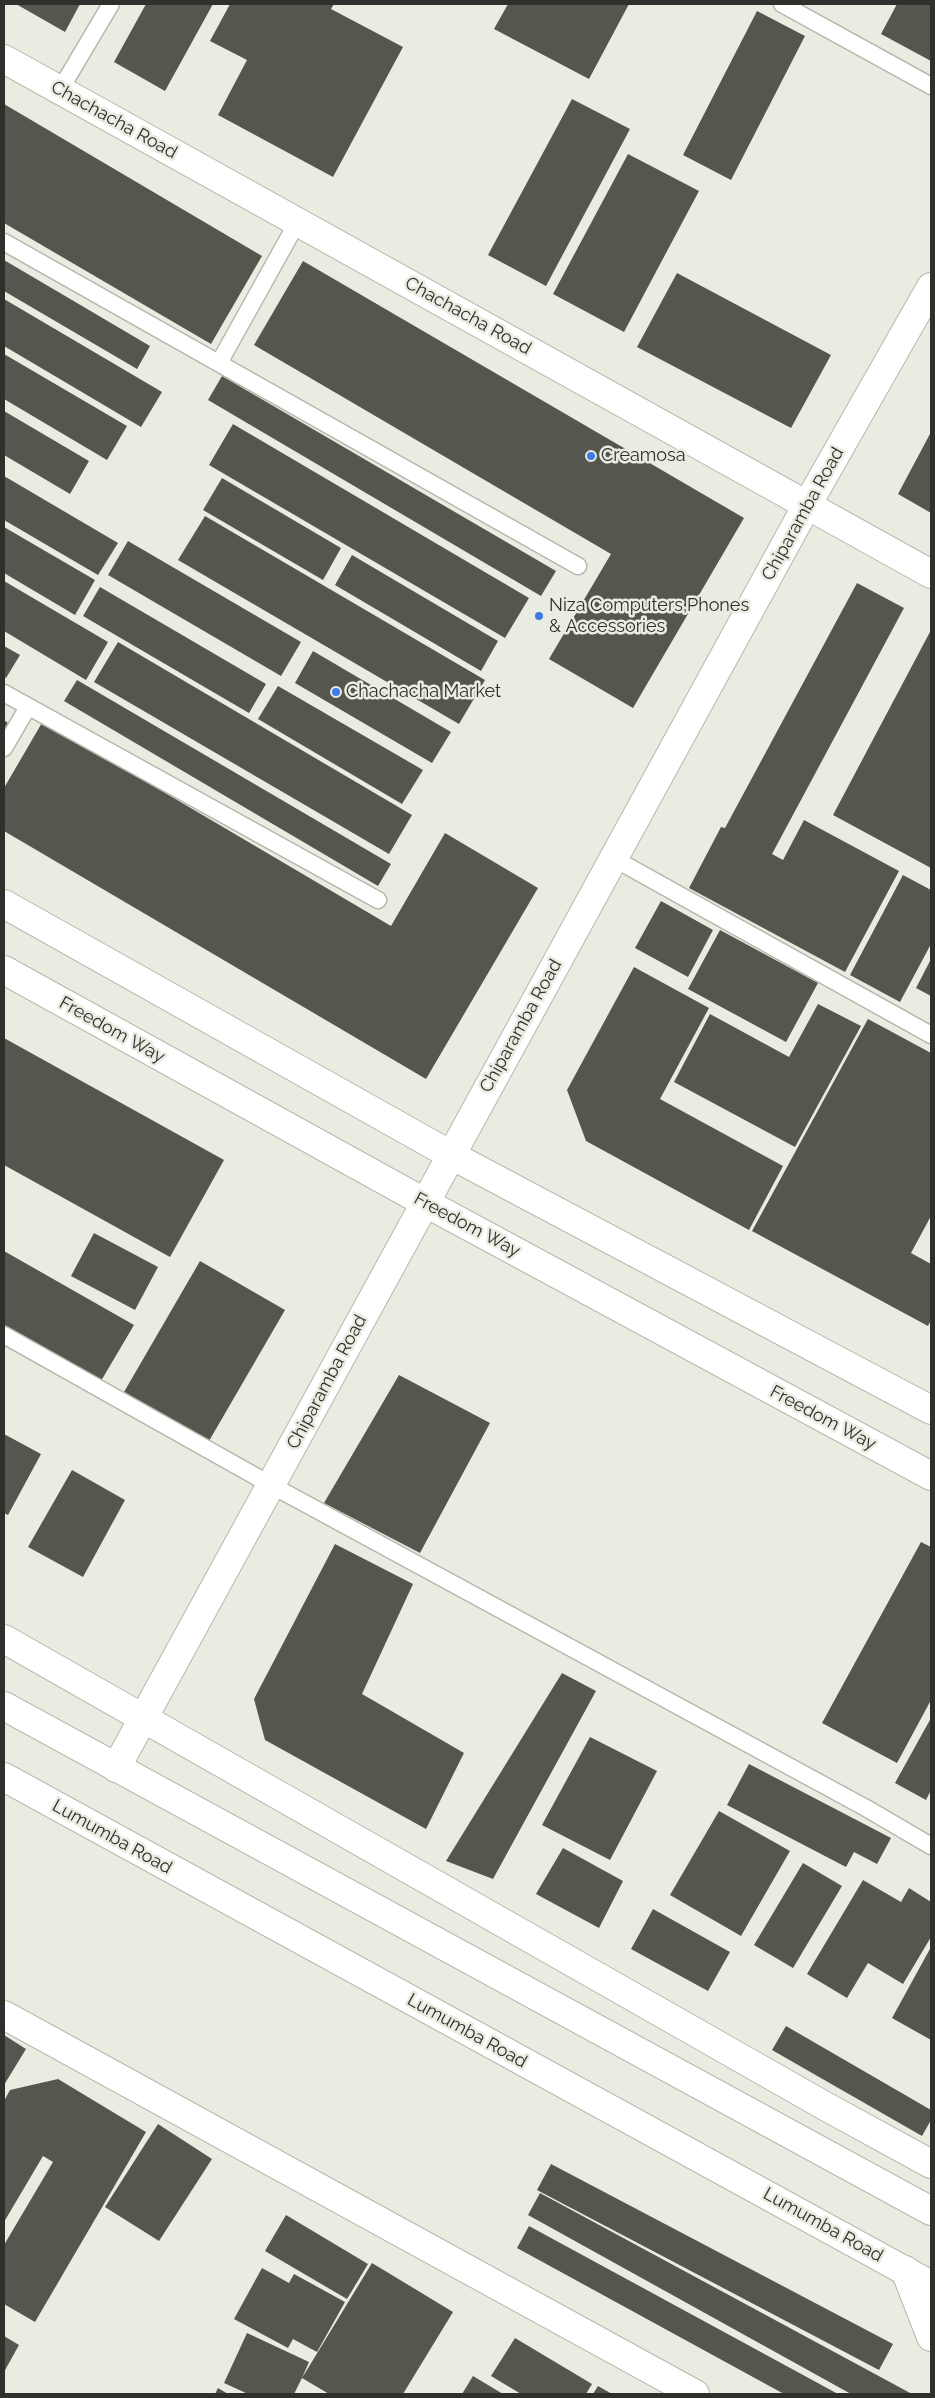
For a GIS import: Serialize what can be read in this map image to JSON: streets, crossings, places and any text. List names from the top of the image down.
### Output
{
  "streets": {
    "street": [
      "Chachacha Road",
      "Chiparamba Road",
      "Freedom Way",
      "Lumumba Road"
    ]
  },
  "crossings": [
    ["Chachacha Road", "Chiparamba Road"],
    ["Chiparamba Road", "Freedom Way"]
  ],
  "places": ["Creamosa", "Niza Computers,Phones & Accessories", "Chachacha Market"]
}
